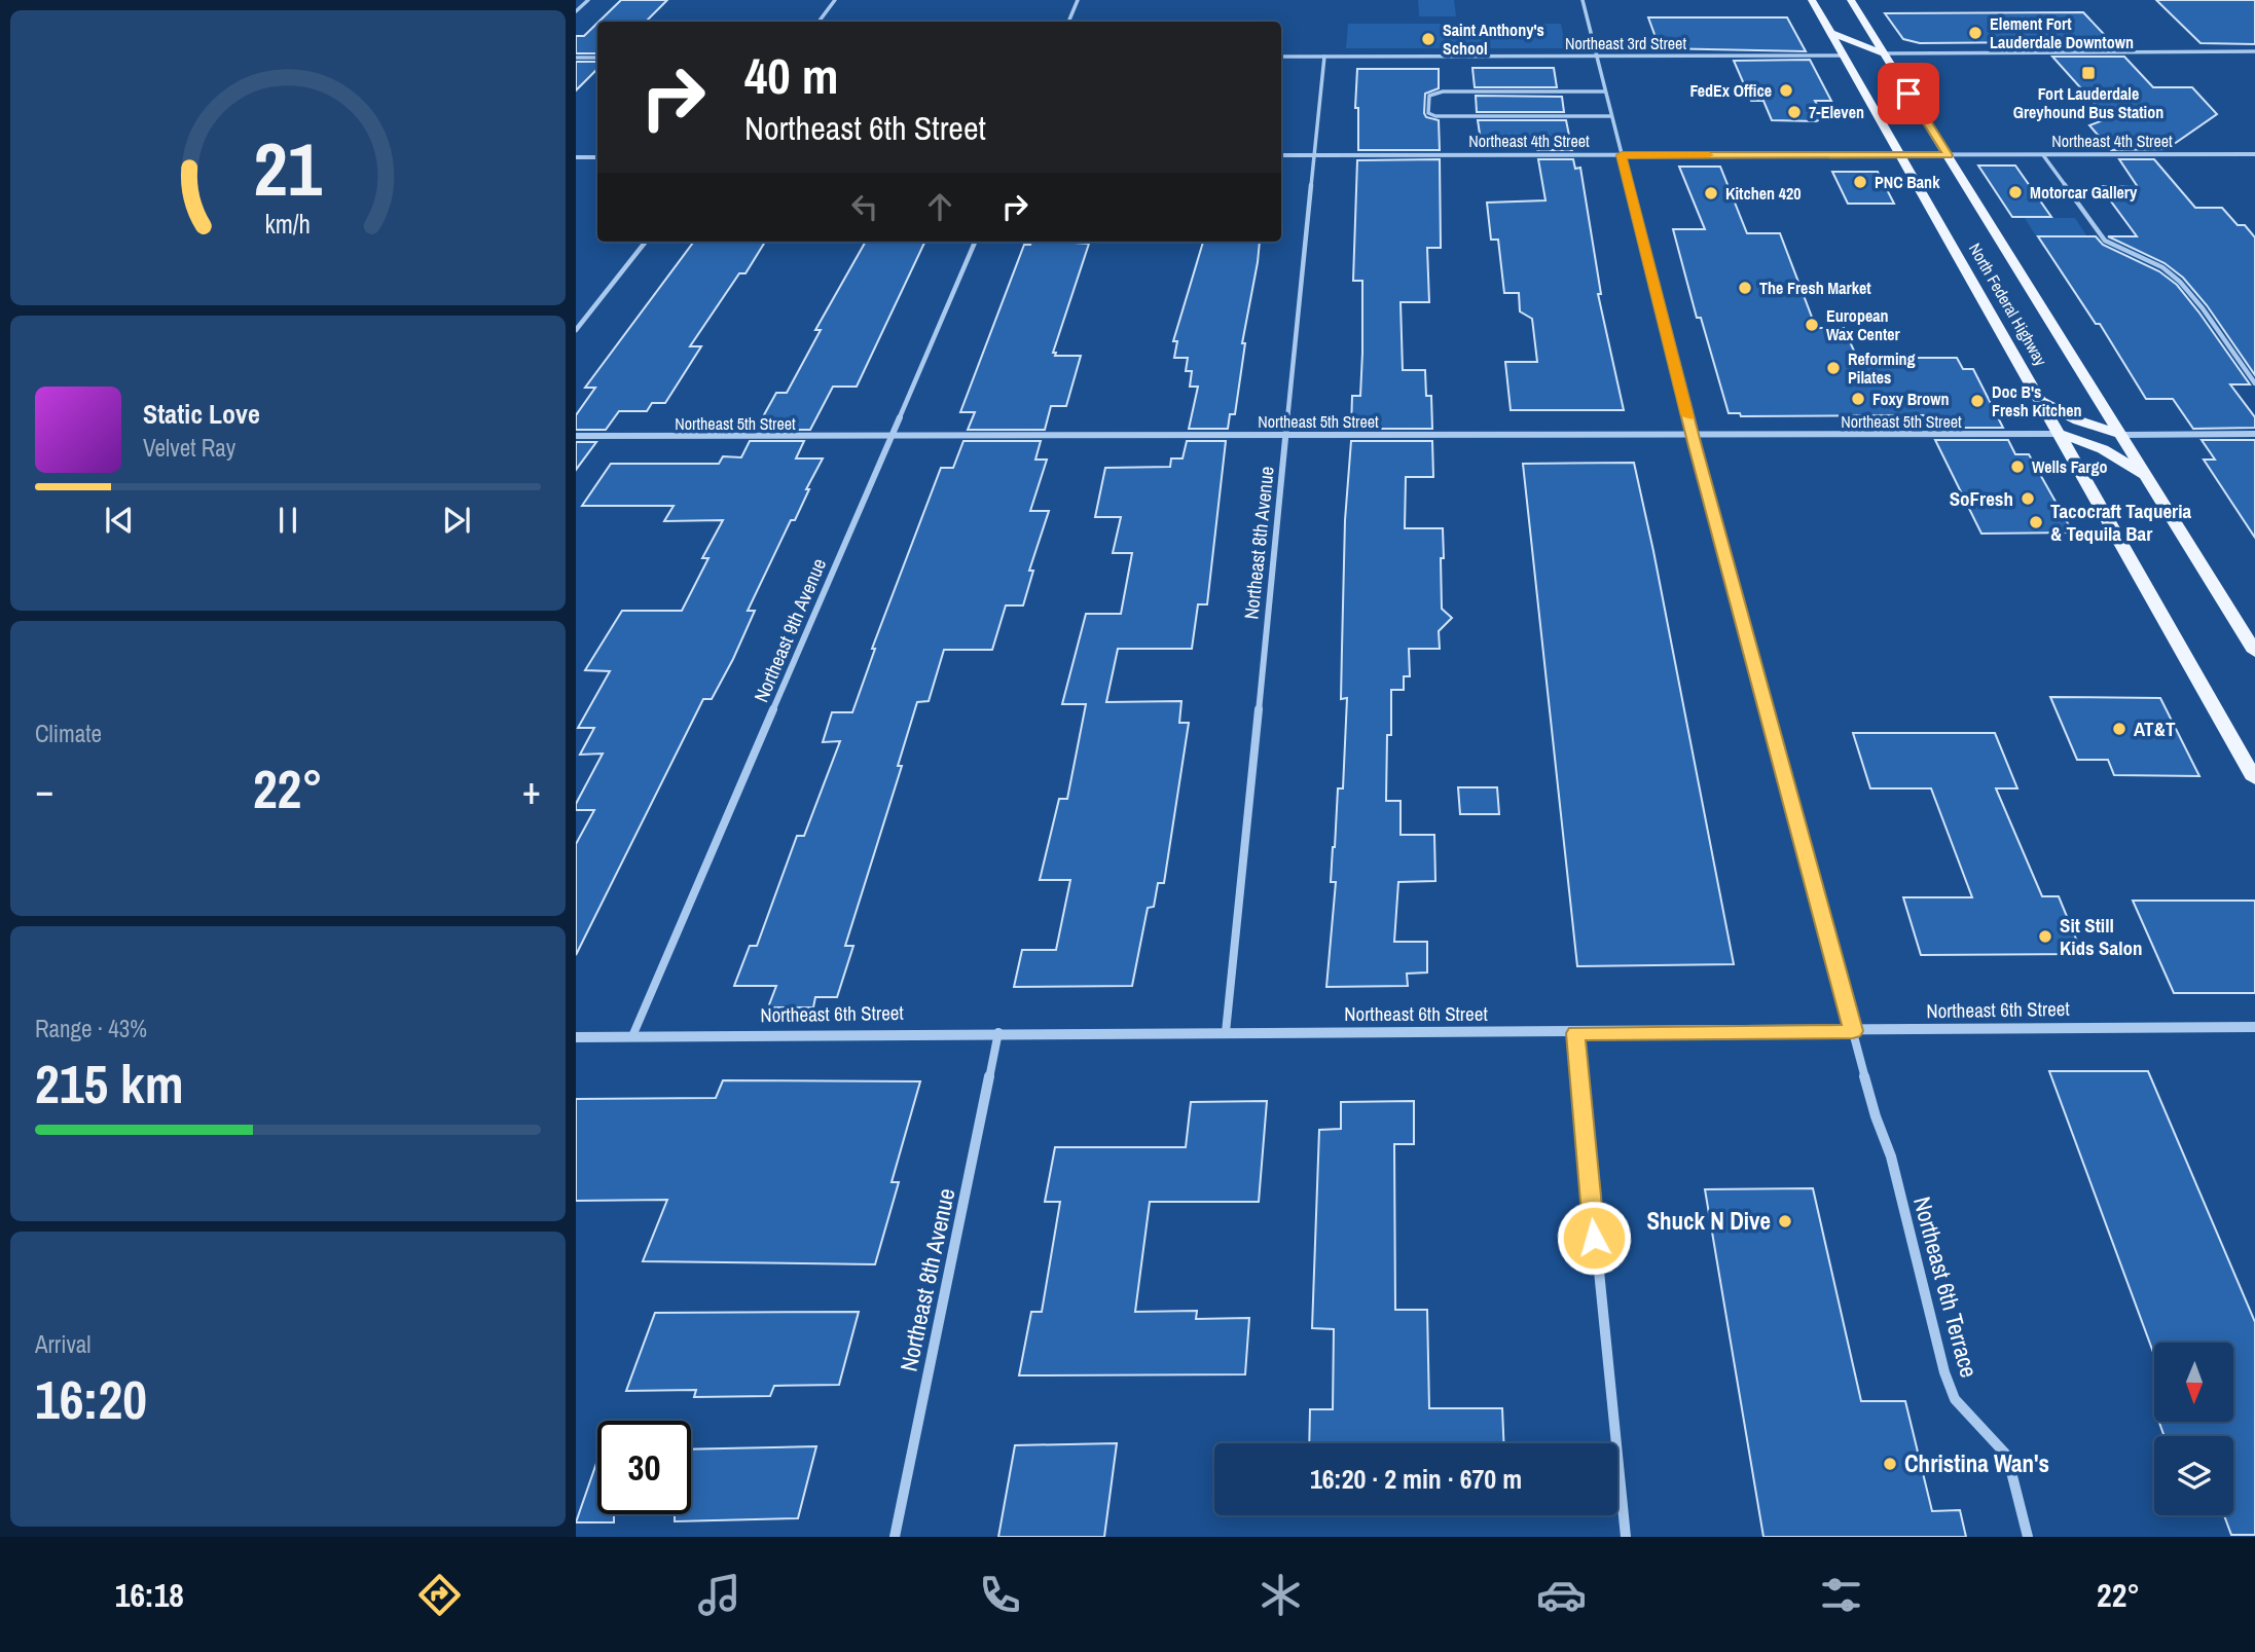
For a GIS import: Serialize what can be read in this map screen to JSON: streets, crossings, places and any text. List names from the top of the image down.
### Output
{
  "streets": {
    "main road": ["North Federal Highway"],
    "street": [
      "Northeast 3rd Street",
      "Northeast 4th Street",
      "Northeast 5th Street",
      "Northeast 8th Avenue",
      "Northeast 9th Avenue",
      "Northeast 6th Street",
      "Northeast 6th Terrace"
    ]
  },
  "crossings": [
    ["Northeast 3rd Street", "North Federal Highway"],
    ["Northeast 3rd Street", "Northeast 8th Avenue"],
    ["Northeast 3rd Street", "Northeast 6th Terrace"],
    ["Northeast 4th Street", "North Federal Highway"],
    ["Northeast 4th Street", "Northeast 8th Avenue"],
    ["Northeast 4th Street", "Northeast 6th Terrace"],
    ["North Federal Highway", "Northeast 5th Street"],
    ["Northeast 5th Street", "Northeast 8th Avenue"],
    ["Northeast 5th Street", "Northeast 9th Avenue"],
    ["Northeast 5th Street", "Northeast 6th Terrace"],
    ["Northeast 8th Avenue", "Northeast 6th Street"],
    ["Northeast 9th Avenue", "Northeast 6th Street"],
    ["Northeast 6th Street", "Northeast 6th Terrace"]
  ],
  "places": {
    "other": [
      "Element Fort Lauderdale Downtown",
      "Saint Anthony's School",
      "FedEx Office",
      "7-Eleven",
      "PNC Bank",
      "Motorcar Gallery",
      "Kitchen 420",
      "The Fresh Market",
      "European Wax Center",
      "Reforming Pilates",
      "Foxy Brown",
      "Doc B's Fresh Kitchen",
      "Wells Fargo",
      "SoFresh",
      "Tacocraft Taqueria & Tequila Bar",
      "AT&T",
      "Sit Still Kids Salon",
      "Shuck N Dive",
      "Christina Wan's"
    ],
    "transit": ["Fort Lauderdale Greyhound Bus Station"]
  },
  "north": "bottom",
  "page": {
    "turn": ["40 m", "Northeast 6th Street"],
    "song": ["Static Love", "Velvet Ray"],
    "tile": [
      "Climate",
      ["Range · 43%", "215 km"],
      ["Arrival", "16:20"]
    ],
    "heat": ["−", "22°", "+"],
    "limit": "30",
    "trip": "16:20 · 2 min · 670 m",
    "tabs": ["16:18", "22°"],
    "gauge": ["21", "km/h"]
  }
}
